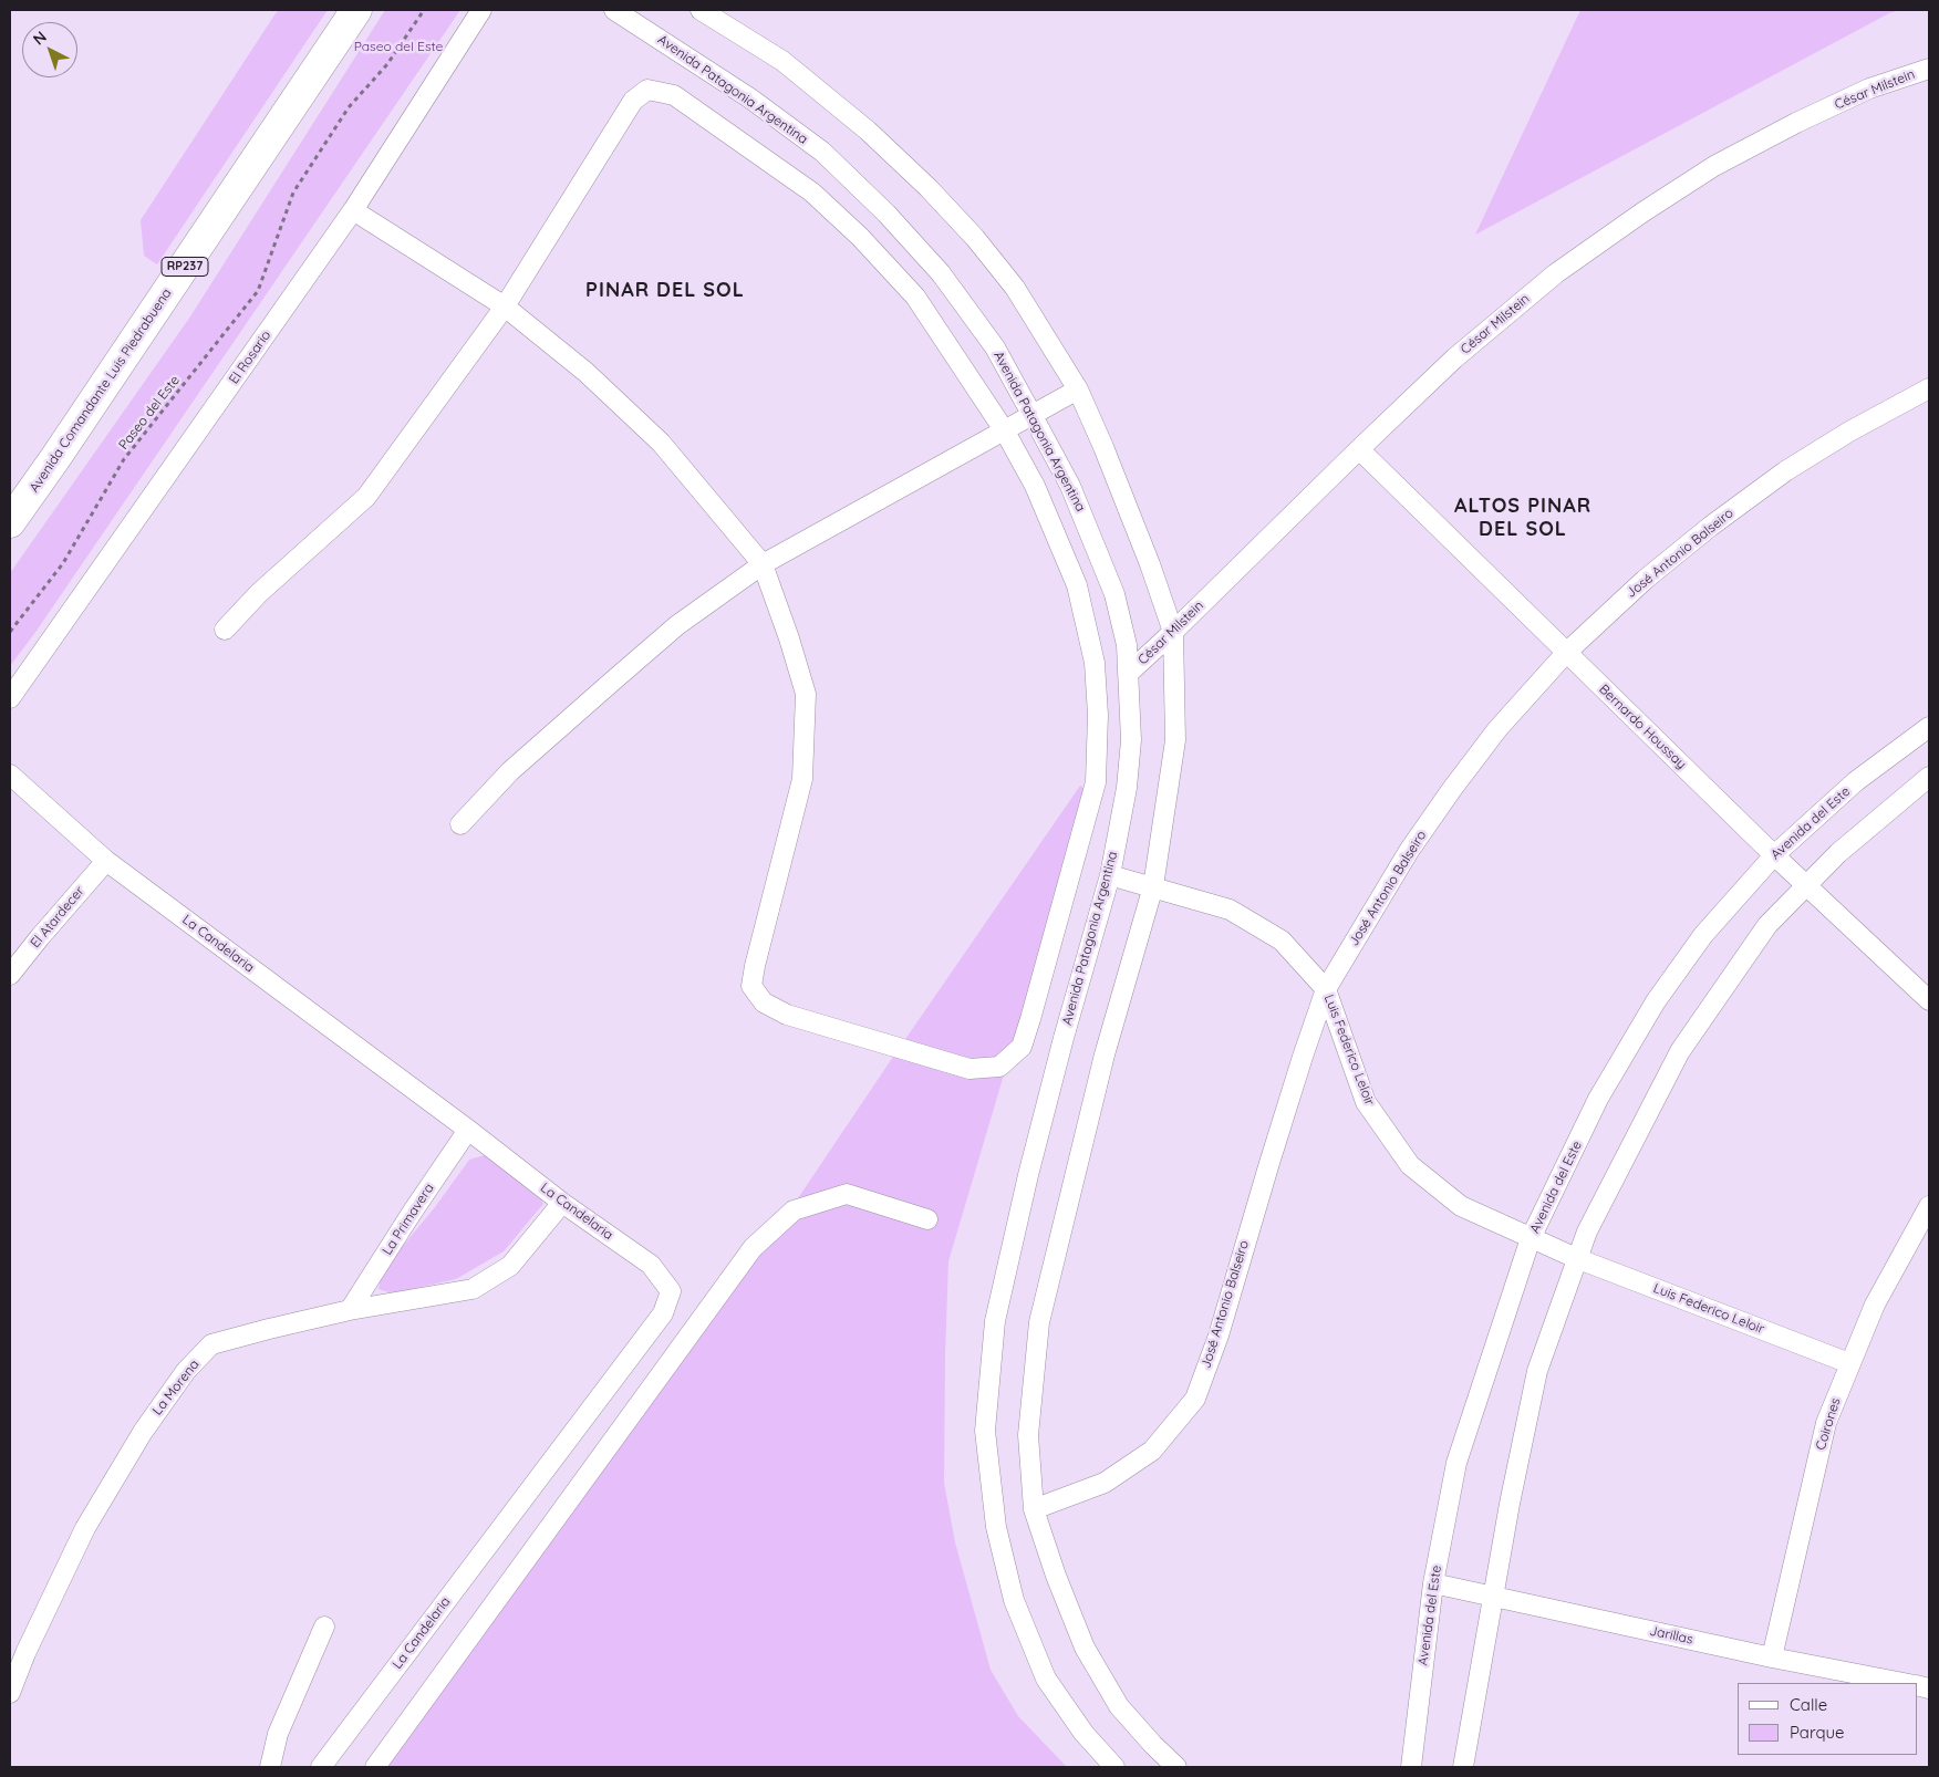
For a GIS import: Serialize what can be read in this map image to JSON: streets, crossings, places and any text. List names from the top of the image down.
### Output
{
  "streets": {
    "main road": ["RP237", "Avenida Comandante Luis Piedrabuena"],
    "street": [
      "Avenida Patagonia Argentina",
      "César Milstein",
      "El Rosario",
      "José Antonio Balseiro",
      "Bernardo Houssay",
      "Avenida del Este",
      "El Atardecer",
      "La Candelaria",
      "Luis Federico Leloir",
      "La Primavera",
      "La Morena",
      "Coirones",
      "Jarillas"
    ],
    "path": ["Paseo del Este"]
  },
  "crossings": [
    ["Avenida Patagonia Argentina", "César Milstein"],
    ["Avenida Patagonia Argentina", "Luis Federico Leloir"],
    ["César Milstein", "Bernardo Houssay"],
    ["José Antonio Balseiro", "Bernardo Houssay"],
    ["José Antonio Balseiro", "Luis Federico Leloir"],
    ["Bernardo Houssay", "Avenida del Este"],
    ["Avenida del Este", "Luis Federico Leloir"],
    ["Avenida del Este", "Jarillas"],
    ["El Atardecer", "La Candelaria"],
    ["La Candelaria", "La Primavera"],
    ["La Candelaria", "La Morena"],
    ["Luis Federico Leloir", "Coirones"],
    ["La Primavera", "La Morena"],
    ["Coirones", "Jarillas"]
  ],
  "districts": ["PINAR DEL SOL", "ALTOS PINAR DEL SOL"],
  "parks": ["Paseo del Este"],
  "legend": ["Calle", "Parque"],
  "north": "top left"
}
